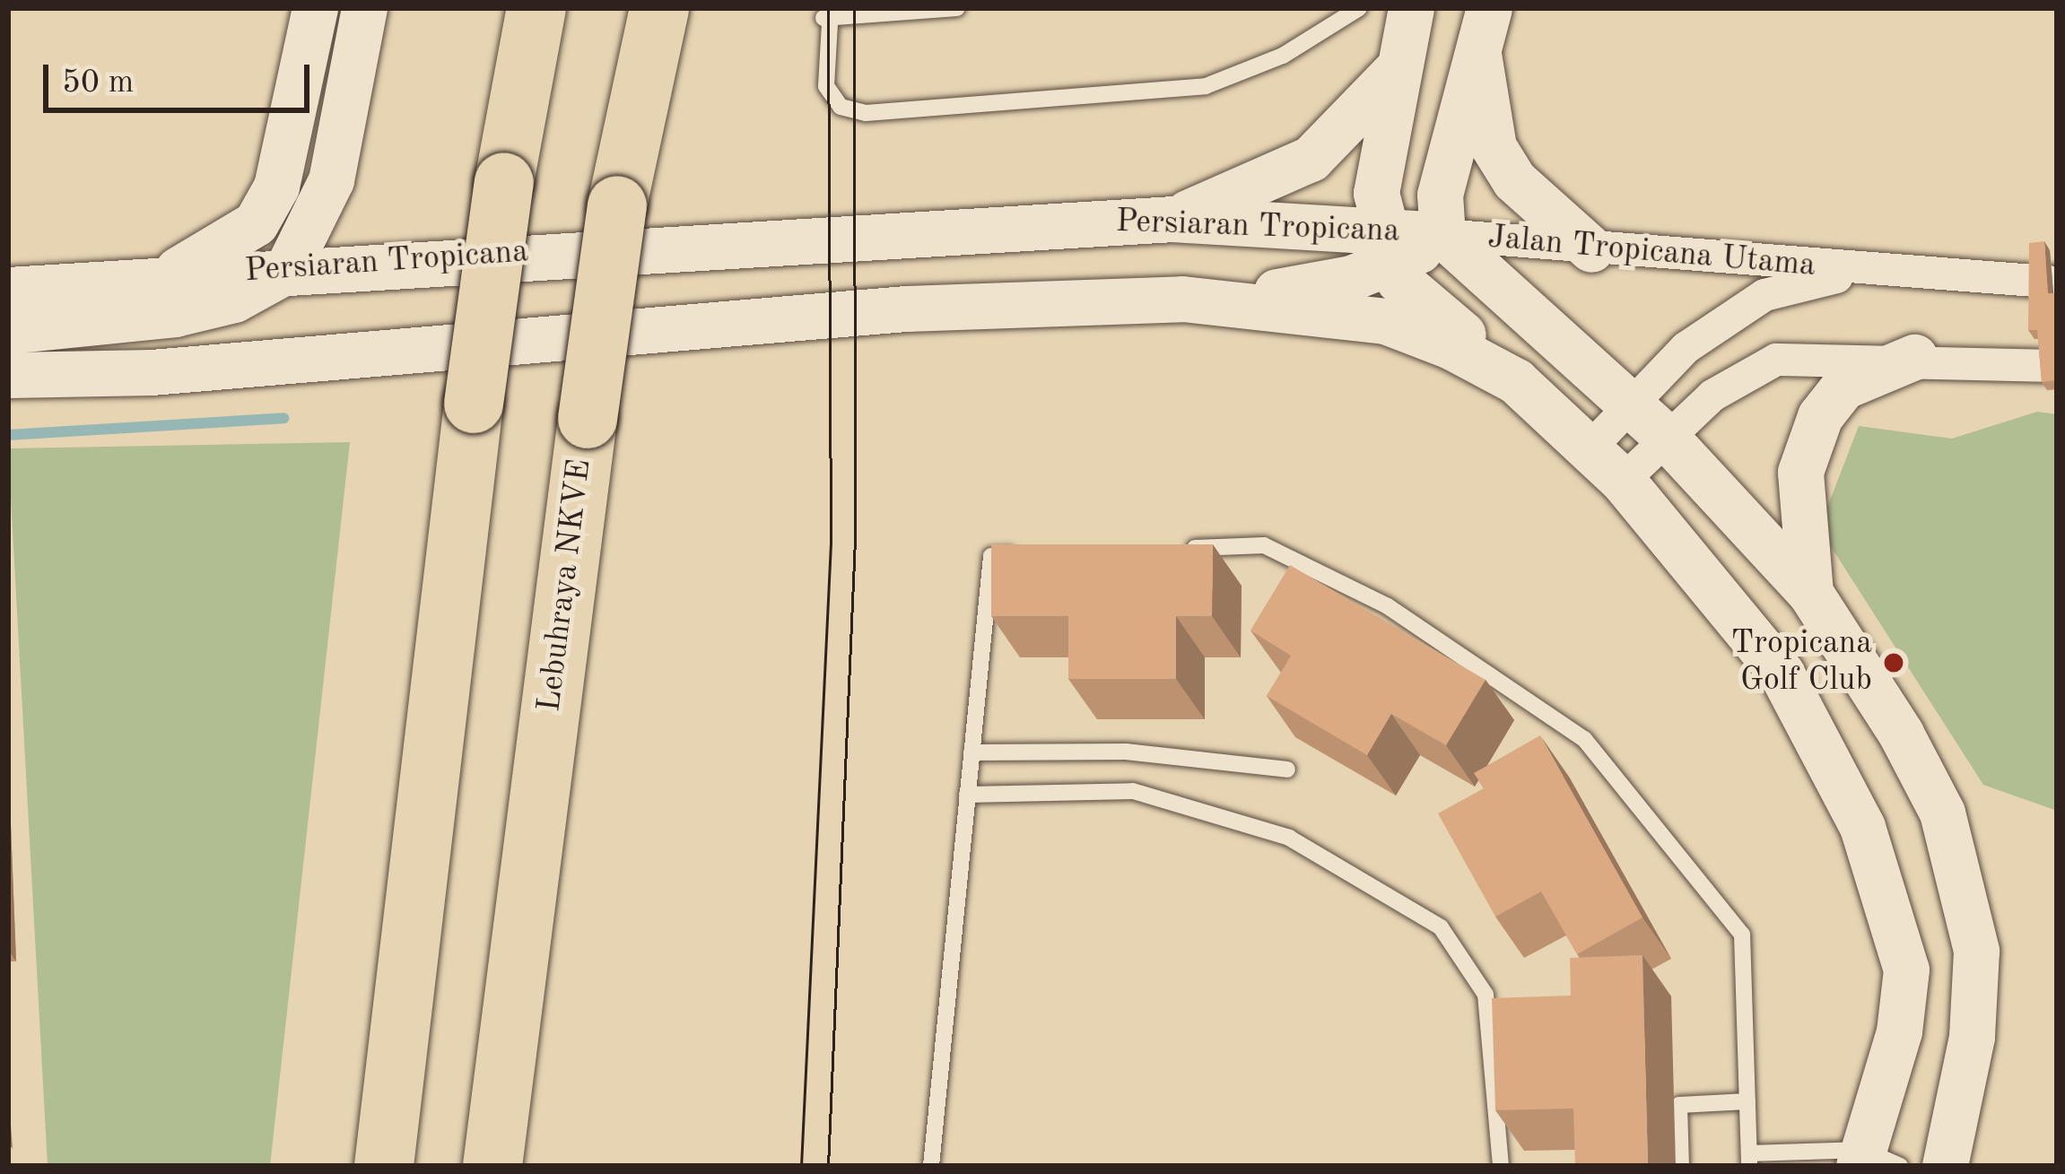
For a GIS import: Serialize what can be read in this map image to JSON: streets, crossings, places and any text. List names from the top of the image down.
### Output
{
  "streets": {
    "highway": ["Lebuhraya NKVE"],
    "main road": ["Persiaran Tropicana"],
    "street": ["Jalan Tropicana Utama"]
  },
  "crossings": [
    ["Persiaran Tropicana", "Jalan Tropicana Utama"]
  ],
  "places": ["Tropicana Golf Club"],
  "scale_bar": "50 m"
}
